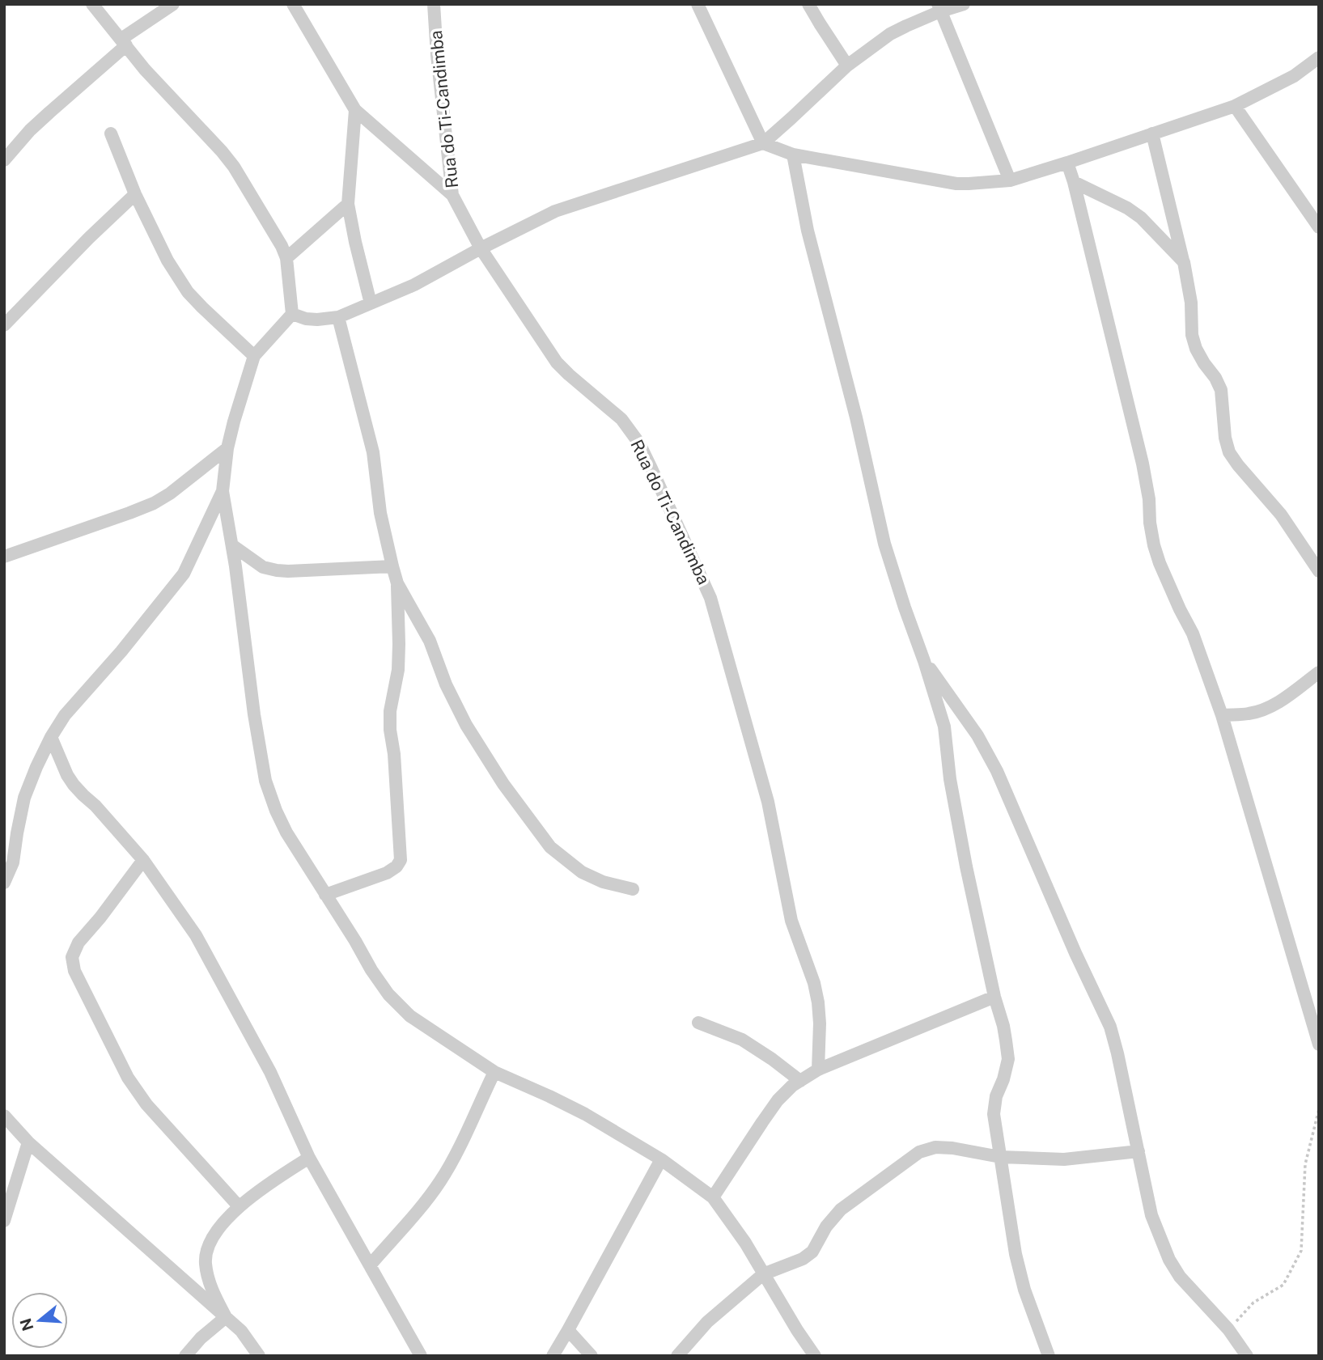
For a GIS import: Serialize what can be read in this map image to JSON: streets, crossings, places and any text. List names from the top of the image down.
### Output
{
  "streets": {
    "street": ["Rua do Ti-Candimba"]
  },
  "north": "left"
}
